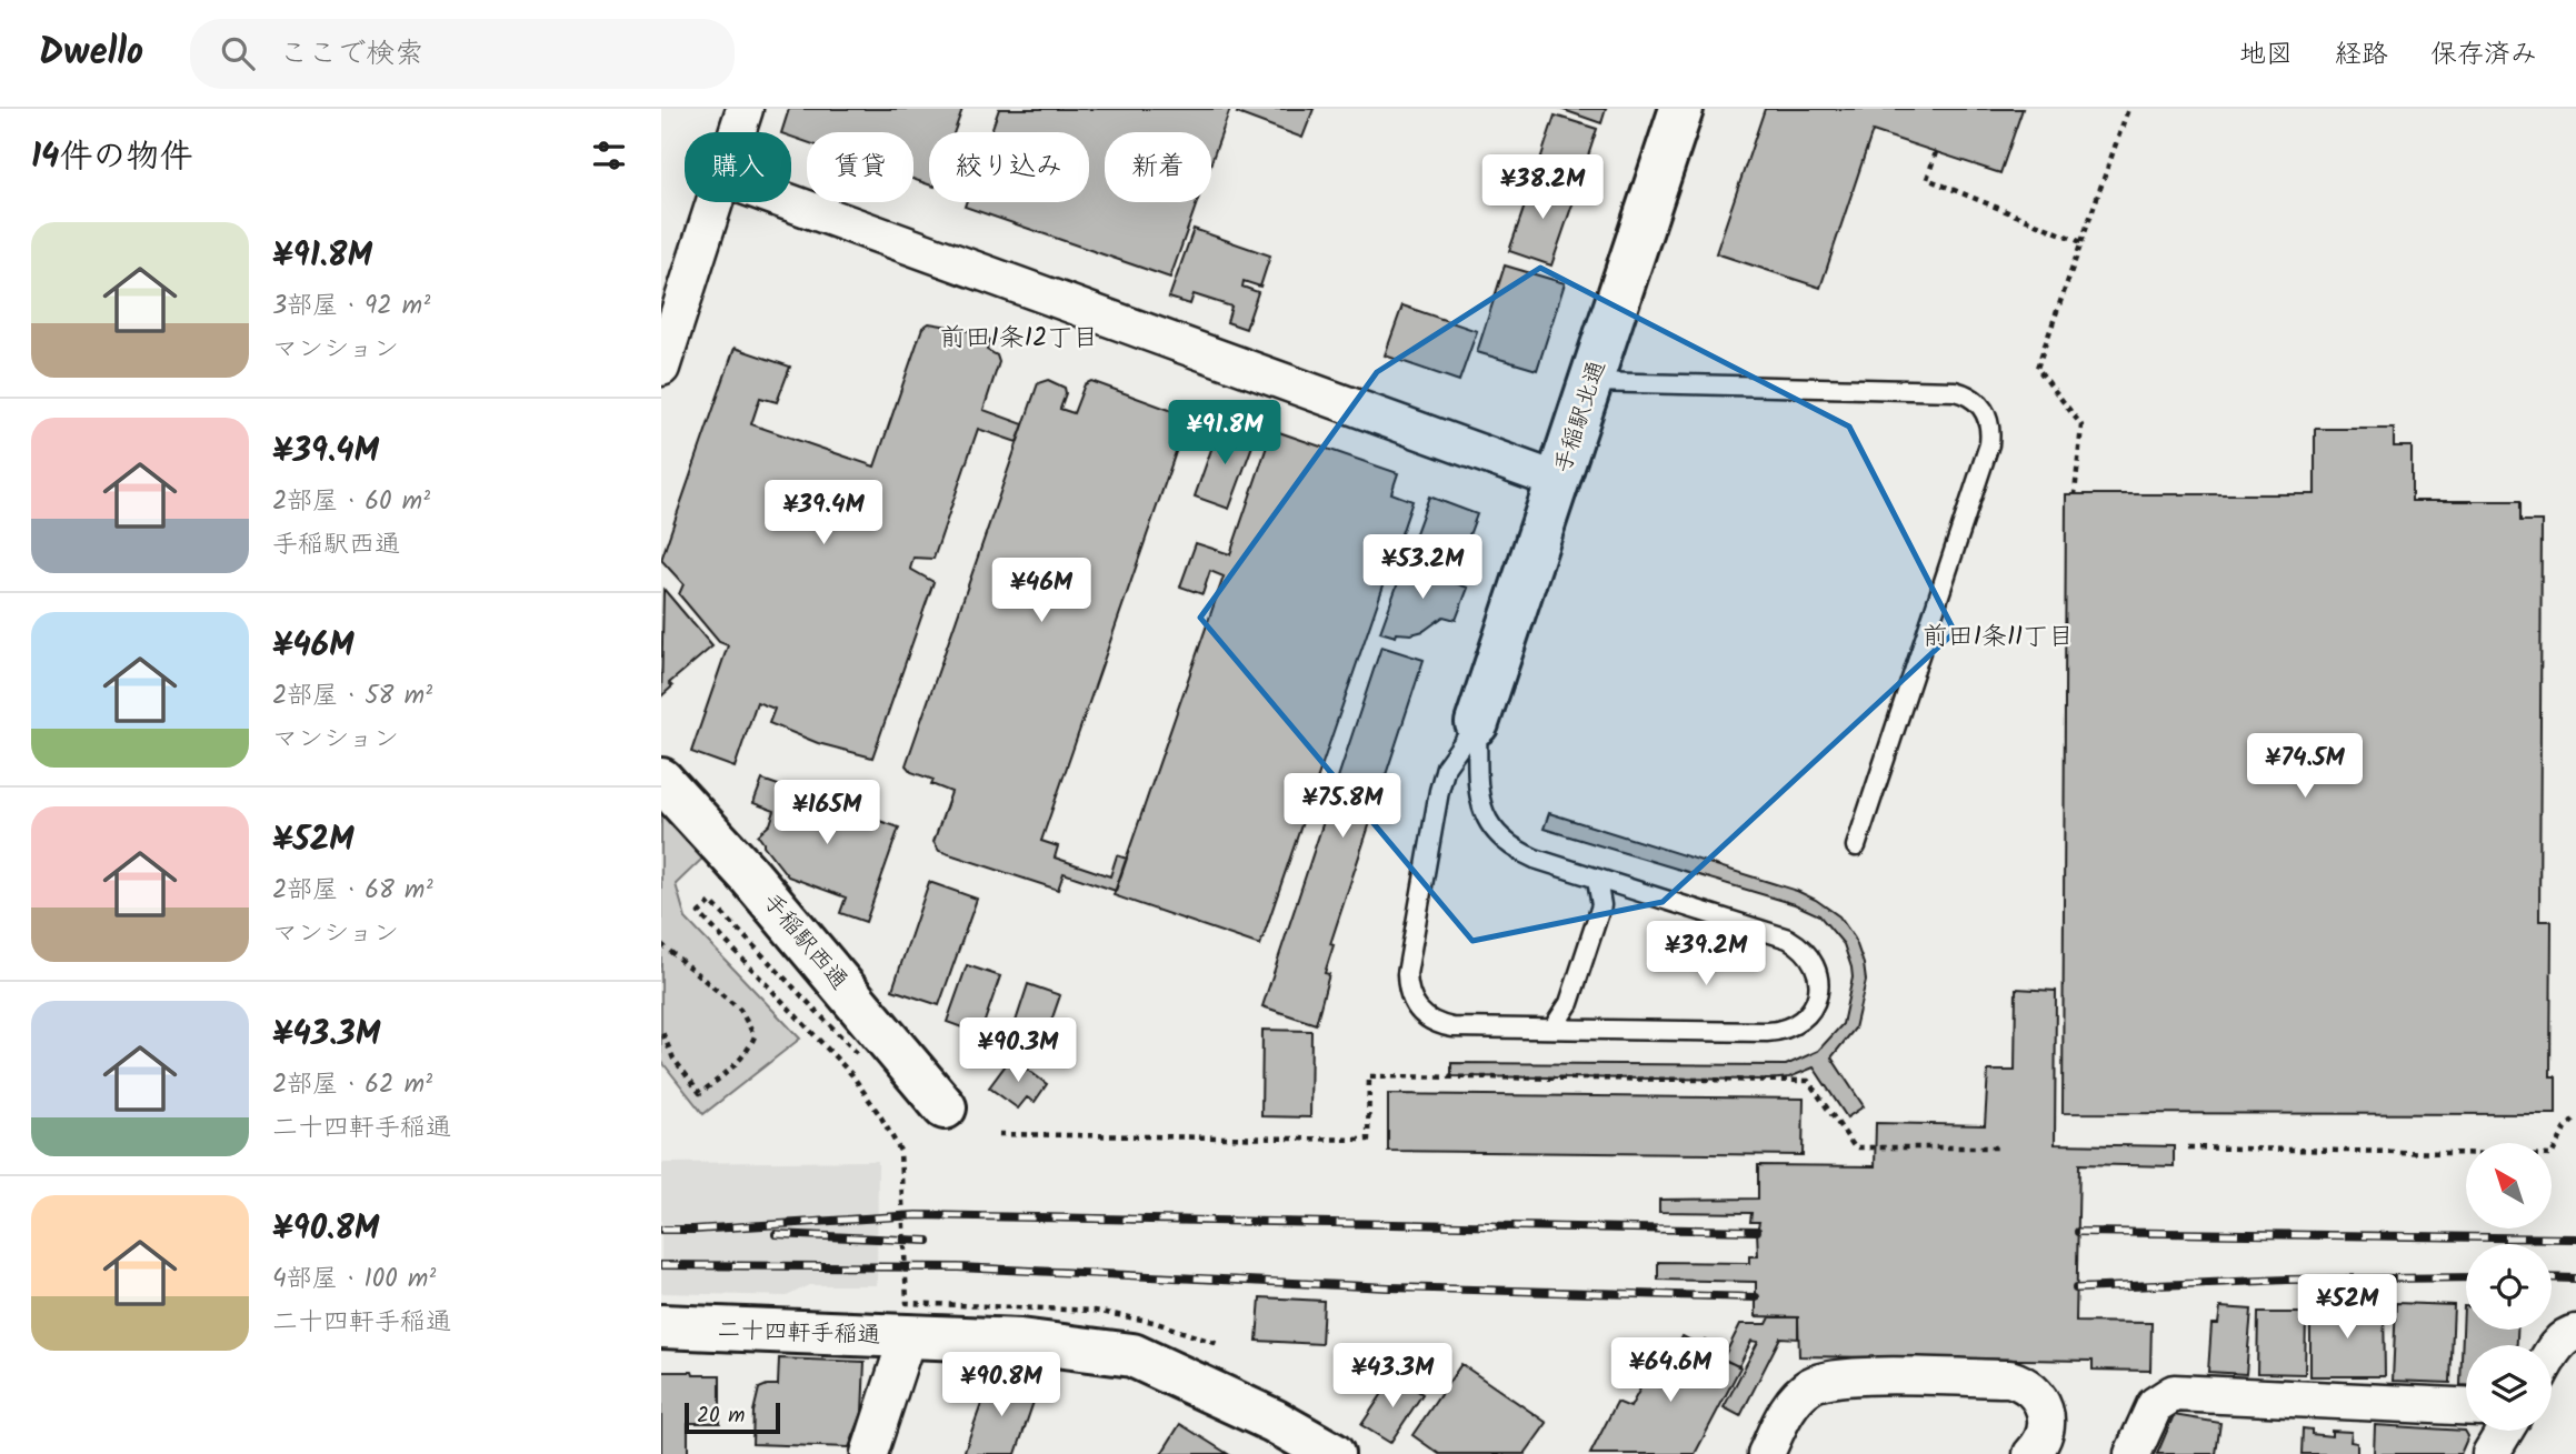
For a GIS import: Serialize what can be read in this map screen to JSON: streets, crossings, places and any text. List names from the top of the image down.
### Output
{
  "streets": {
    "street": ["手稲駅北通", "手稲駅西通", "二十四軒手稲通"]
  },
  "districts": ["前田1条12丁目", "前田1条11丁目"],
  "scale_bar": "20 m",
  "north": "top left",
  "page": {
    "header": "Dwello",
    "search": "ここで検索",
    "nav": ["地図", "経路", "保存済み"],
    "heading": "14件の物件",
    "chip": [
      "購入",
      "賃貸",
      "絞り込み",
      "新着"
    ],
    "price": [
      "¥38.2M",
      "¥91.8M",
      "¥39.4M",
      "¥53.2M",
      "¥46M",
      "¥74.5M",
      "¥75.8M",
      "¥165M",
      "¥39.2M",
      "¥90.3M",
      "¥52M",
      "¥64.6M",
      "¥43.3M",
      "¥90.8M"
    ],
    "list": [
      {
        "name": "¥91.8M",
        "note": "3部屋 · 92 m² · マンション"
      },
      {
        "name": "¥39.4M",
        "note": "2部屋 · 60 m² · 手稲駅西通"
      },
      {
        "name": "¥46M",
        "note": "2部屋 · 58 m² · マンション"
      },
      {
        "name": "¥52M",
        "note": "2部屋 · 68 m² · マンション"
      },
      {
        "name": "¥43.3M",
        "note": "2部屋 · 62 m² · 二十四軒手稲通"
      },
      {
        "name": "¥90.8M",
        "note": "4部屋 · 100 m² · 二十四軒手稲通"
      }
    ],
    "scale": "20 m"
  }
}
